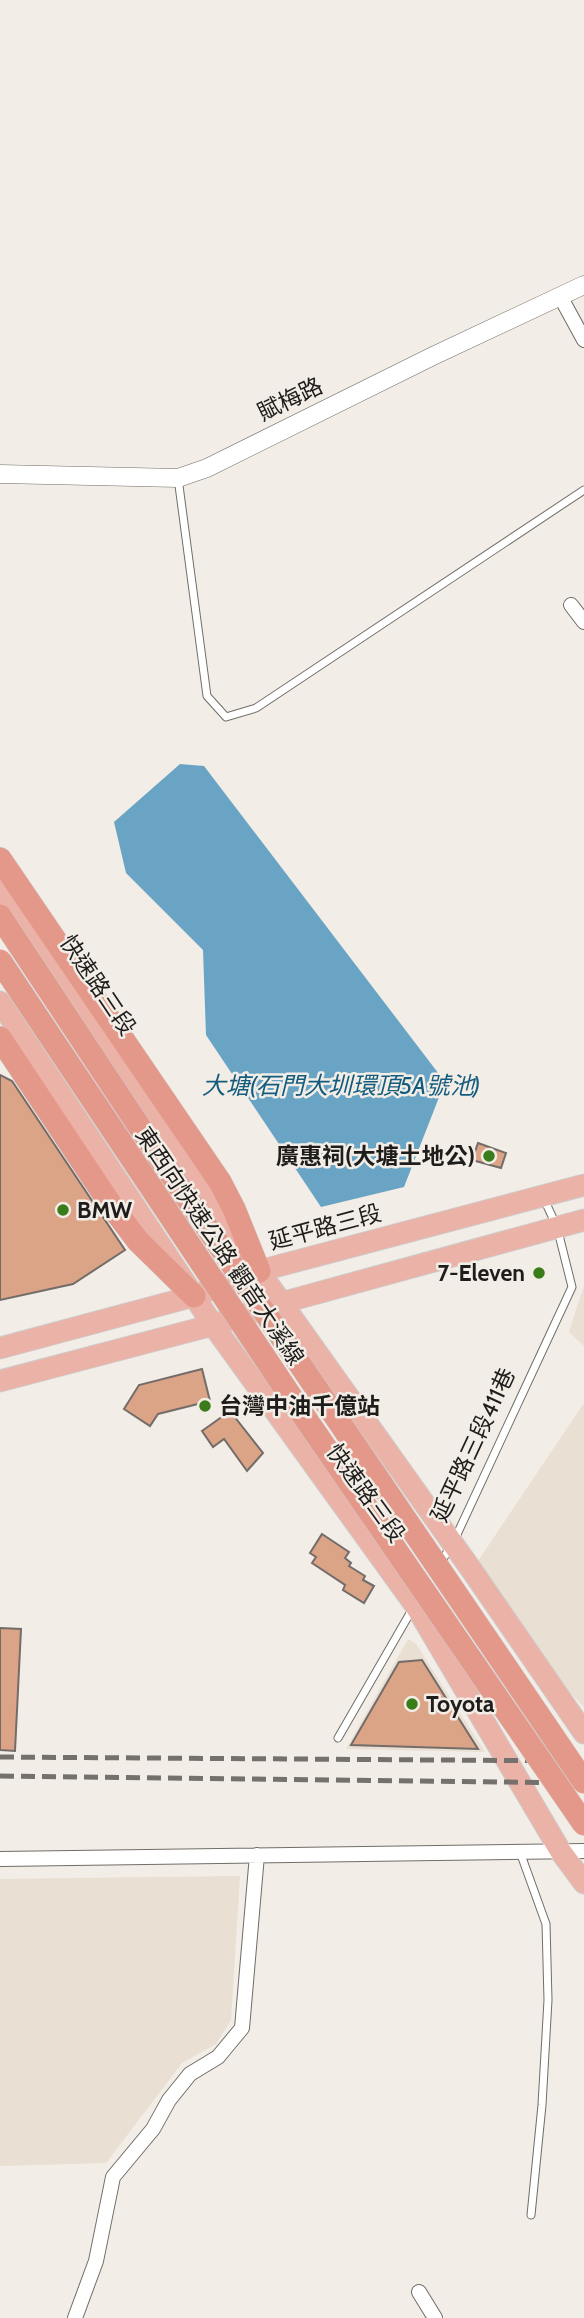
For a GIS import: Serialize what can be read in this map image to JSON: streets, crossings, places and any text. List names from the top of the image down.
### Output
{
  "streets": {
    "highway": ["東西向快速公路 觀音大溪線"],
    "main road": ["快速路三段", "延平路三段"],
    "street": ["賦梅路"],
    "lane": ["延平路三段411巷"]
  },
  "crossings": [
    ["快速路三段", "延平路三段"],
    ["快速路三段", "延平路三段411巷"],
    ["延平路三段", "延平路三段411巷"]
  ],
  "water": ["大塘(石門大圳環頂5A號池)"],
  "places": [
    "廣惠祠(大塘土地公)",
    "BMW",
    "7-Eleven",
    "台灣中油千億站",
    "Toyota"
  ]
}
